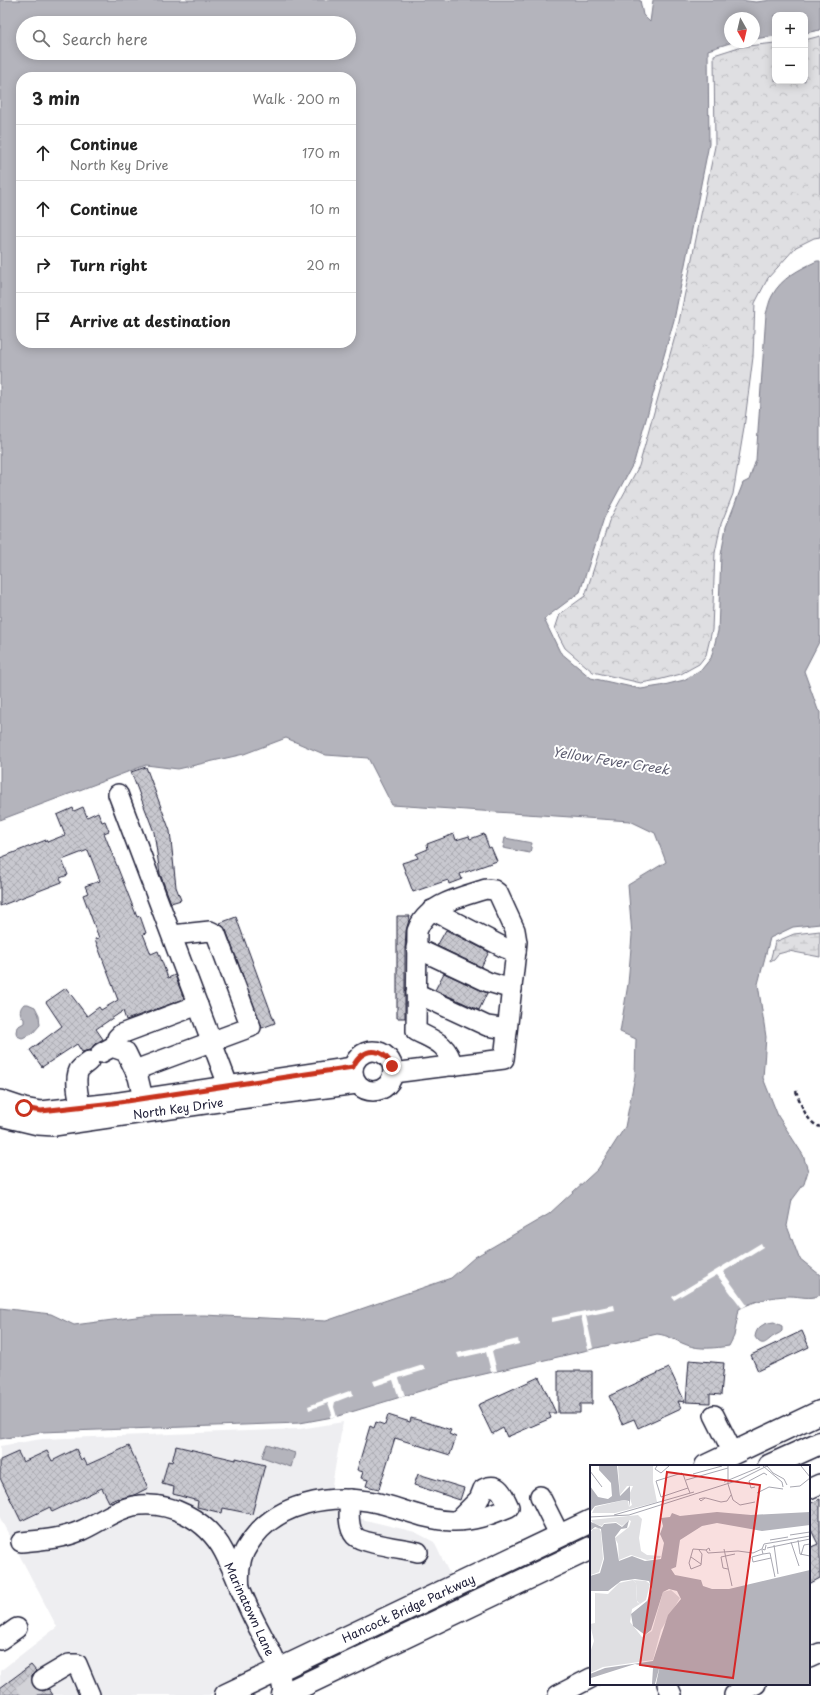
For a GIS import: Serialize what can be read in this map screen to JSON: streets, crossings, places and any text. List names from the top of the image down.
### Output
{
  "streets": {
    "main road": ["Hancock Bridge Parkway"],
    "street": ["North Key Drive", "Marinatown Lane"]
  },
  "crossings": [
    ["Hancock Bridge Parkway", "Marinatown Lane"]
  ],
  "water": ["Yellow Fever Creek"],
  "north": "bottom",
  "page": {
    "map_buttons": ["+", "−"],
    "search": "Search here",
    "heading": ["3 min", "Walk · 200 m"],
    "list": [
      ["Continue", "North Key Drive", "170 m"],
      ["Continue", "10 m"],
      ["Turn right", "20 m"],
      "Arrive at destination"
    ]
  }
}
